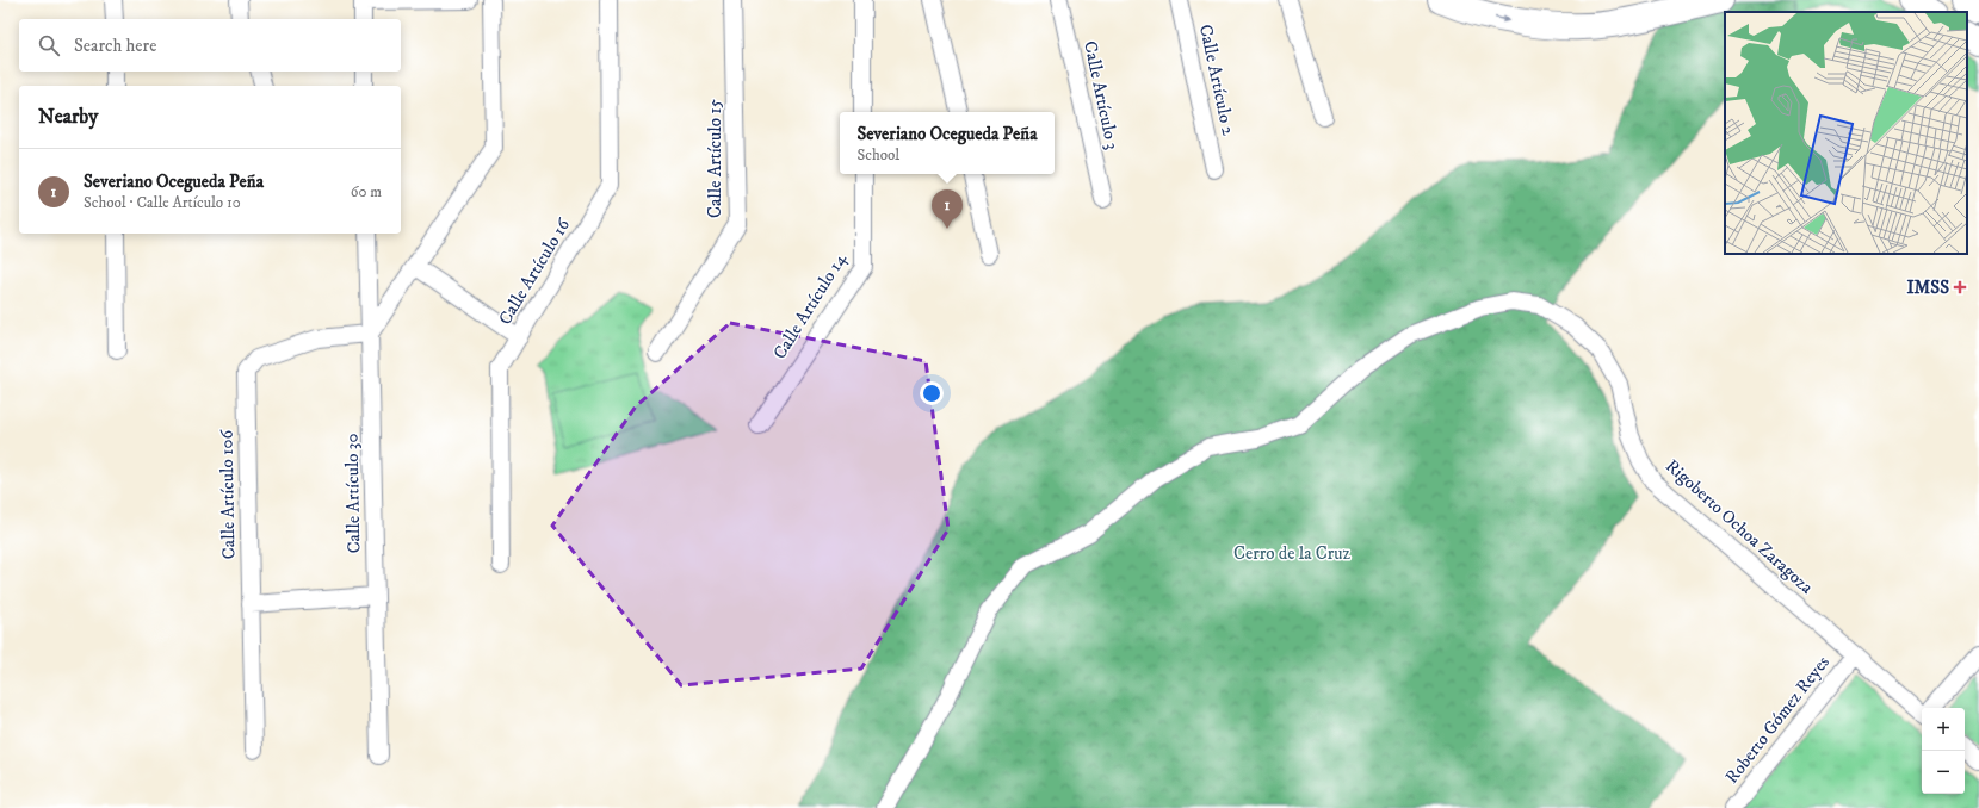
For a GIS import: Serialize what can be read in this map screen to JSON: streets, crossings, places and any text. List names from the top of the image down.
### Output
{
  "streets": {
    "street": [
      "Calle Artículo 2",
      "Calle Artículo 3",
      "Calle Artículo 15",
      "Calle Artículo 16",
      "Calle Artículo 14",
      "Calle Artículo 30",
      "Calle Artículo 106",
      "Rigoberto Ochoa Zaragoza",
      "Roberto Gómez Reyes"
    ]
  },
  "crossings": [
    ["Calle Artículo 30", "Calle Artículo 106"],
    ["Rigoberto Ochoa Zaragoza", "Roberto Gómez Reyes"]
  ],
  "parks": ["Cerro de la Cruz"],
  "places": {
    "health": ["IMSS"]
  },
  "page": {
    "search": "Search here",
    "heading": "Nearby",
    "popup": ["Severiano Ocegueda Peña", "School"],
    "list": [
      {
        "mark": "1",
        "name": "Severiano Ocegueda Peña",
        "note": "School · Calle Artículo 10",
        "value": "60 m"
      }
    ],
    "pins": "1",
    "map_buttons": ["+", "−"]
  }
}
